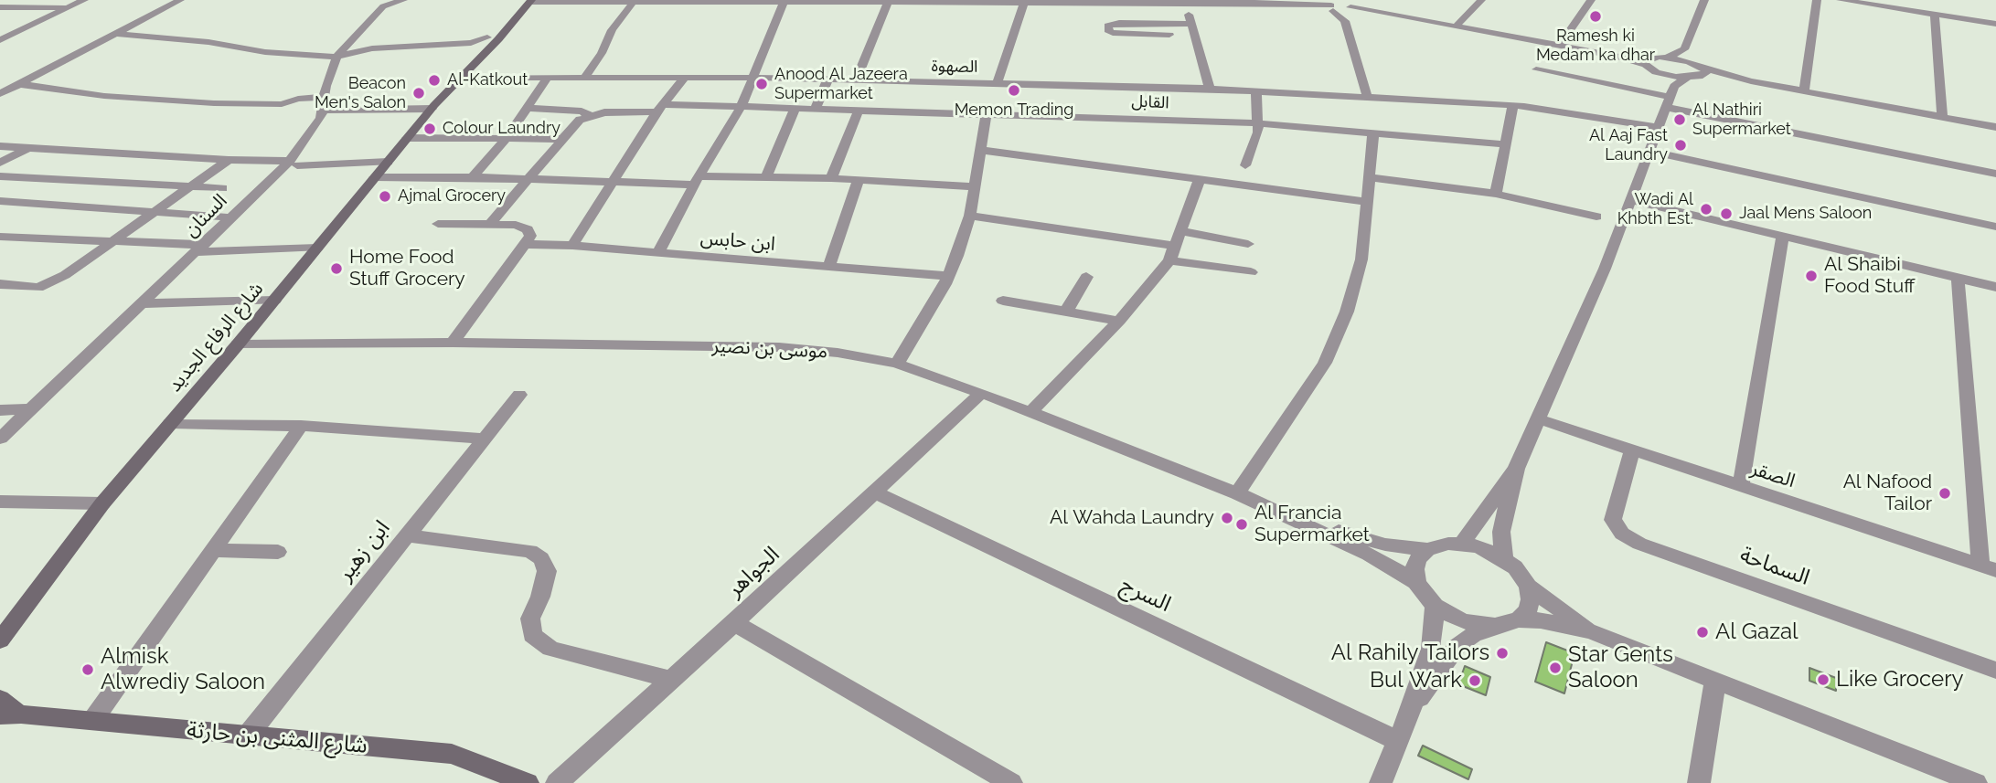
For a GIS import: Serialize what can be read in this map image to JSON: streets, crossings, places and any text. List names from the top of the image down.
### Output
{
  "streets": {
    "street": [
      "الصهوة",
      "القابل",
      "السنان",
      "ابن حابس",
      "شارع الرفاع الجديد",
      "موسى بن نصير",
      "الصقر",
      "ابن زهير",
      "السماحة",
      "الجواهر",
      "السرج",
      "شارع المثنى بن حارثة"
    ]
  },
  "crossings": [
    ["الصهوة", "شارع الرفاع الجديد"],
    ["شارع الرفاع الجديد", "موسى بن نصير"],
    ["موسى بن نصير", "الجواهر"],
    ["الصقر", "السماحة"],
    ["ابن زهير", "شارع المثنى بن حارثة"],
    ["الجواهر", "السرج"]
  ],
  "places": [
    "Ramesh ki Medam ka dhar",
    "Al-Katkout",
    "Anood Al Jazeera Supermarket",
    "Memon Trading",
    "Beacon Men's Salon",
    "Al Nathiri Supermarket",
    "Colour Laundry",
    "Al Aaj Fast Laundry",
    "Ajmal Grocery",
    "Wadi Al Khbth Est.",
    "Jaal Mens Saloon",
    "Home Food Stuff Grocery",
    "Al Shaibi Food Stuff",
    "Al Nafood Tailor",
    "Al Wahda Laundry",
    "Al Francia Supermarket",
    "Al Gazal",
    "Al Rahily Tailors",
    "Star Gents Saloon",
    "Almisk Alwrediy Saloon",
    "Like Grocery",
    "Bul Wark"
  ]
}
